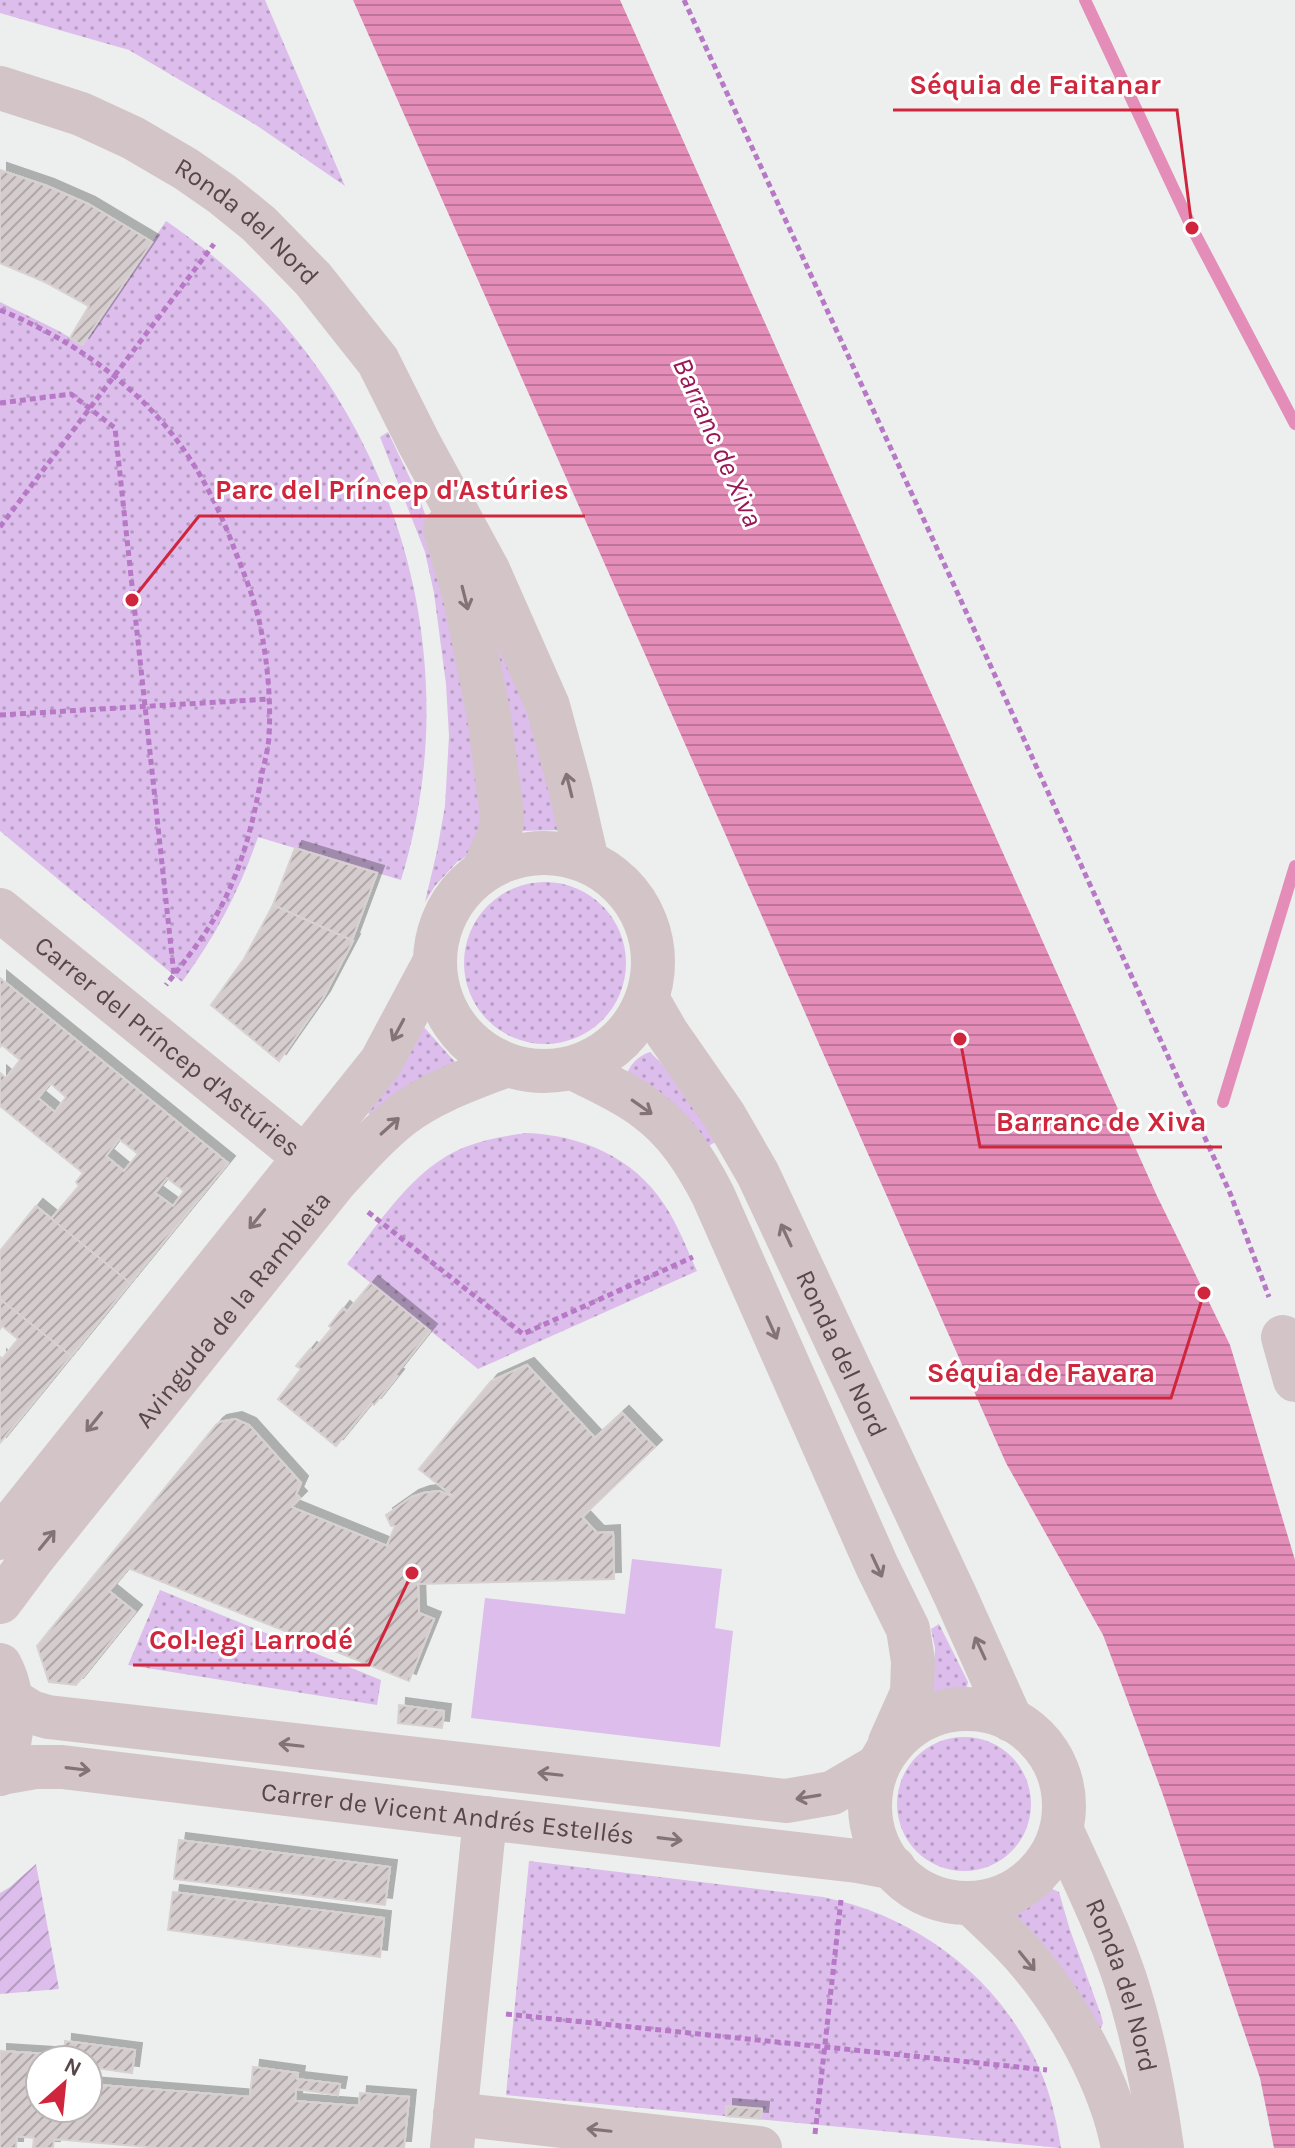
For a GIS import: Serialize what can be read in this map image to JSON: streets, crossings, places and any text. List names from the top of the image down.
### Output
{
  "streets": {
    "street": [
      "Ronda del Nord",
      "Carrer del Príncep d'Astúries",
      "Avinguda de la Rambleta",
      "Carrer de Vicent Andrés Estellés"
    ]
  },
  "crossings": [
    ["Ronda del Nord", "Avinguda de la Rambleta"],
    ["Ronda del Nord", "Carrer de Vicent Andrés Estellés"],
    ["Carrer del Príncep d'Astúries", "Avinguda de la Rambleta"]
  ],
  "water": ["Barranc de Xiva"],
  "places": [
    "Séquia de Faitanar",
    "Parc del Príncep d'Astúries",
    "Barranc de Xiva",
    "Séquia de Favara",
    "Col·legi Larrodé"
  ],
  "north": "top right"
}
